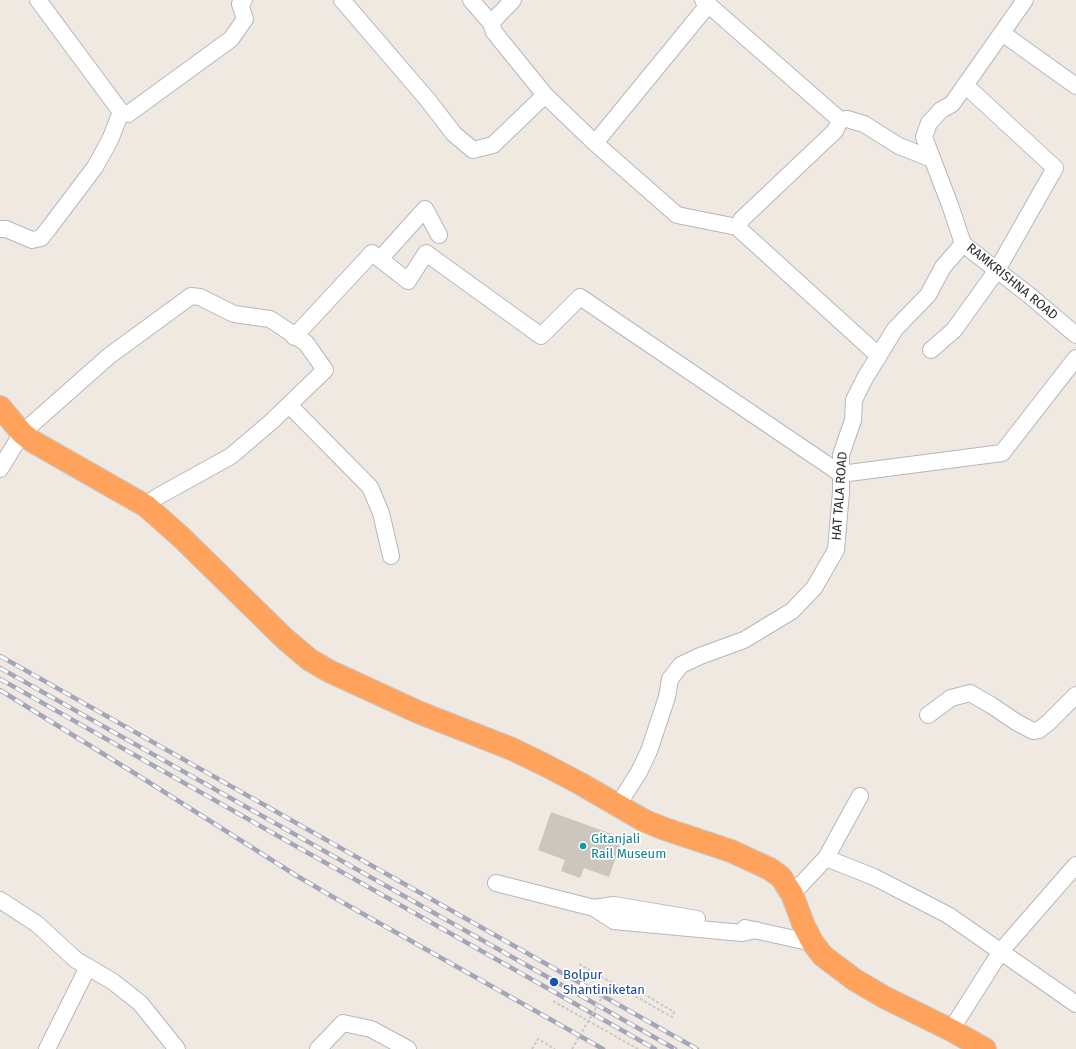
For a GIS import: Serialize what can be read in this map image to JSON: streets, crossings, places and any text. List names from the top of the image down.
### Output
{
  "streets": {
    "street": ["RAMKRISHNA ROAD", "HAT TALA ROAD"]
  },
  "crossings": [
    ["RAMKRISHNA ROAD", "HAT TALA ROAD"]
  ],
  "places": ["Gitanjali Rail Museum", "Bolpur Shantiniketan"]
}
